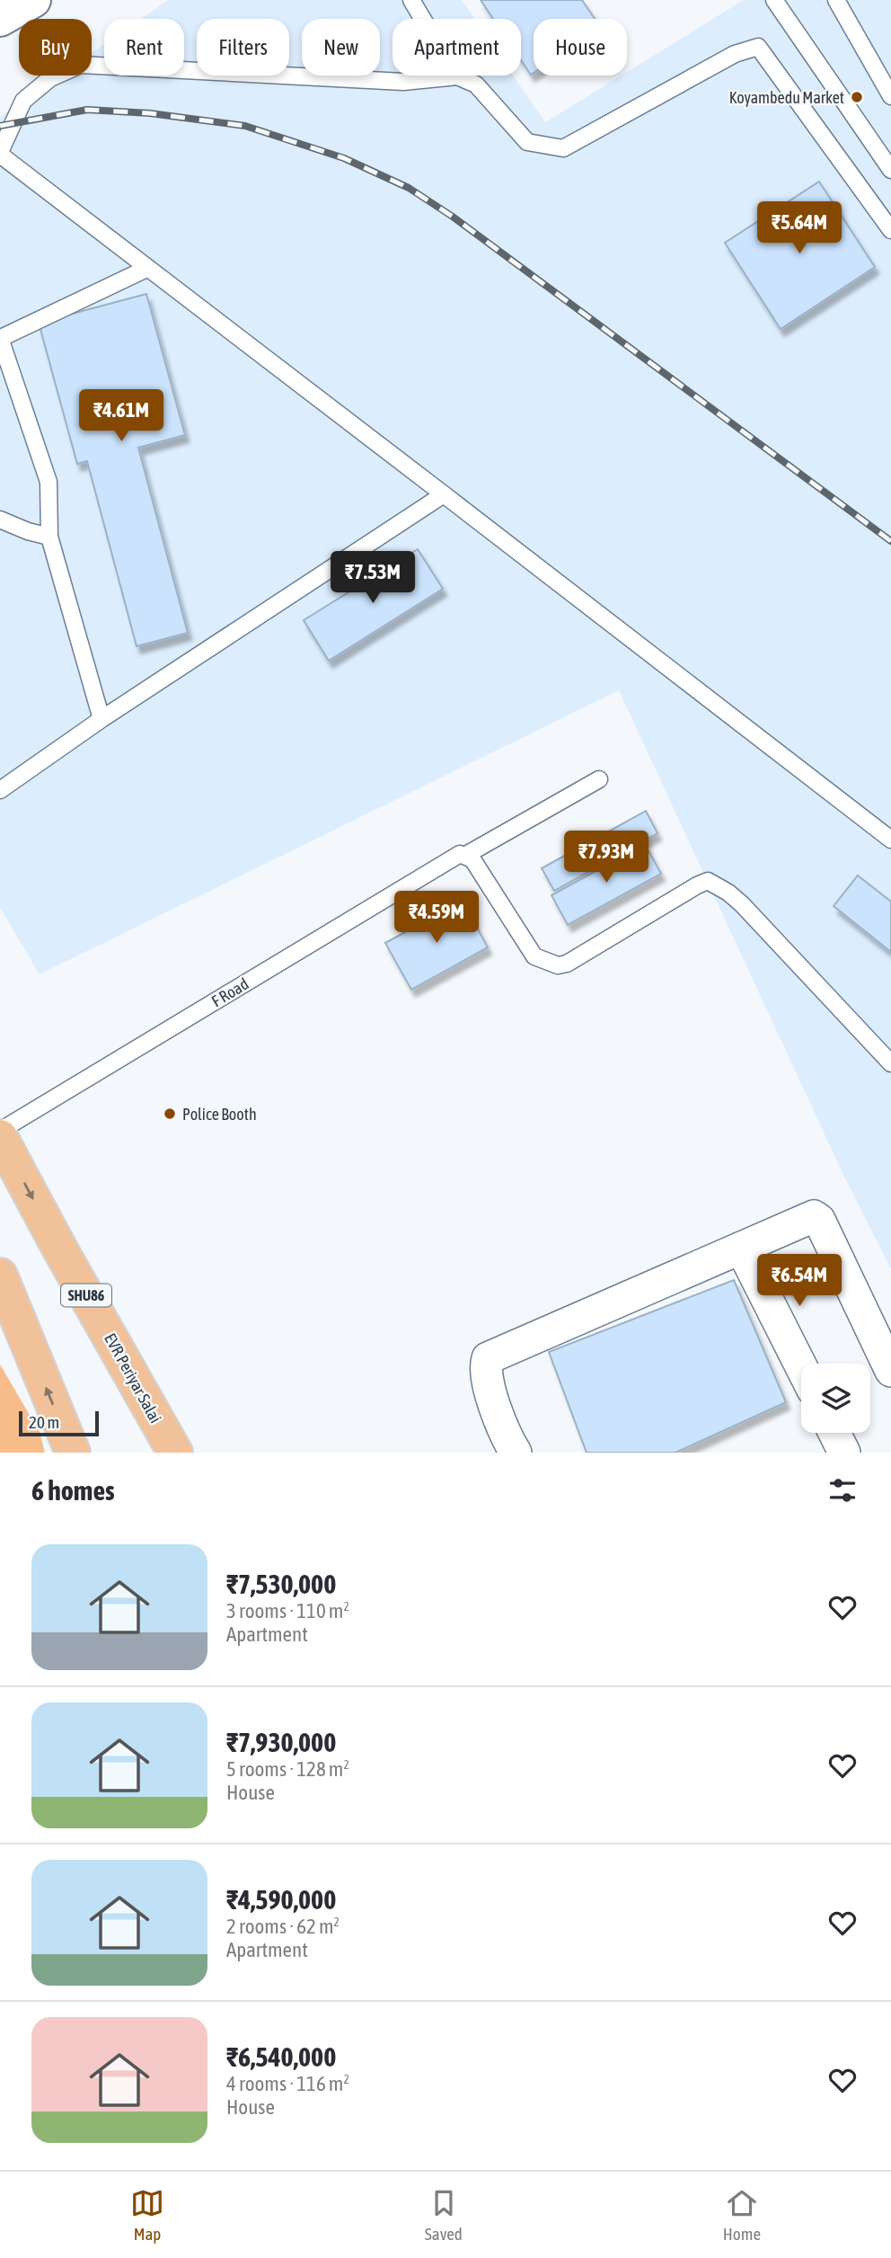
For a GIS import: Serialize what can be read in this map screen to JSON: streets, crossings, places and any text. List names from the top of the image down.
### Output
{
  "streets": {
    "main road": ["SHU86", "EVR Periyar Salai"],
    "lane": ["F Road"]
  },
  "places": ["Koyambedu Market", "Police Booth"],
  "scale_bar": "20 m",
  "page": {
    "chip": [
      "Buy",
      "Rent",
      "Filters",
      "New",
      "Apartment",
      "House"
    ],
    "price": [
      "₹5.64M",
      "₹4.61M",
      "₹7.53M",
      "₹7.93M",
      "₹4.59M",
      "₹6.54M"
    ],
    "scale": "20 m",
    "heading": "6 homes",
    "list": [
      {
        "name": "₹7,530,000",
        "note": "3 rooms · 110 m² · Apartment"
      },
      {
        "name": "₹7,930,000",
        "note": "5 rooms · 128 m² · House"
      },
      {
        "name": "₹4,590,000",
        "note": "2 rooms · 62 m² · Apartment"
      },
      {
        "name": "₹6,540,000",
        "note": "4 rooms · 116 m² · House"
      }
    ],
    "tabs": ["Map", "Saved", "Home"]
  }
}
